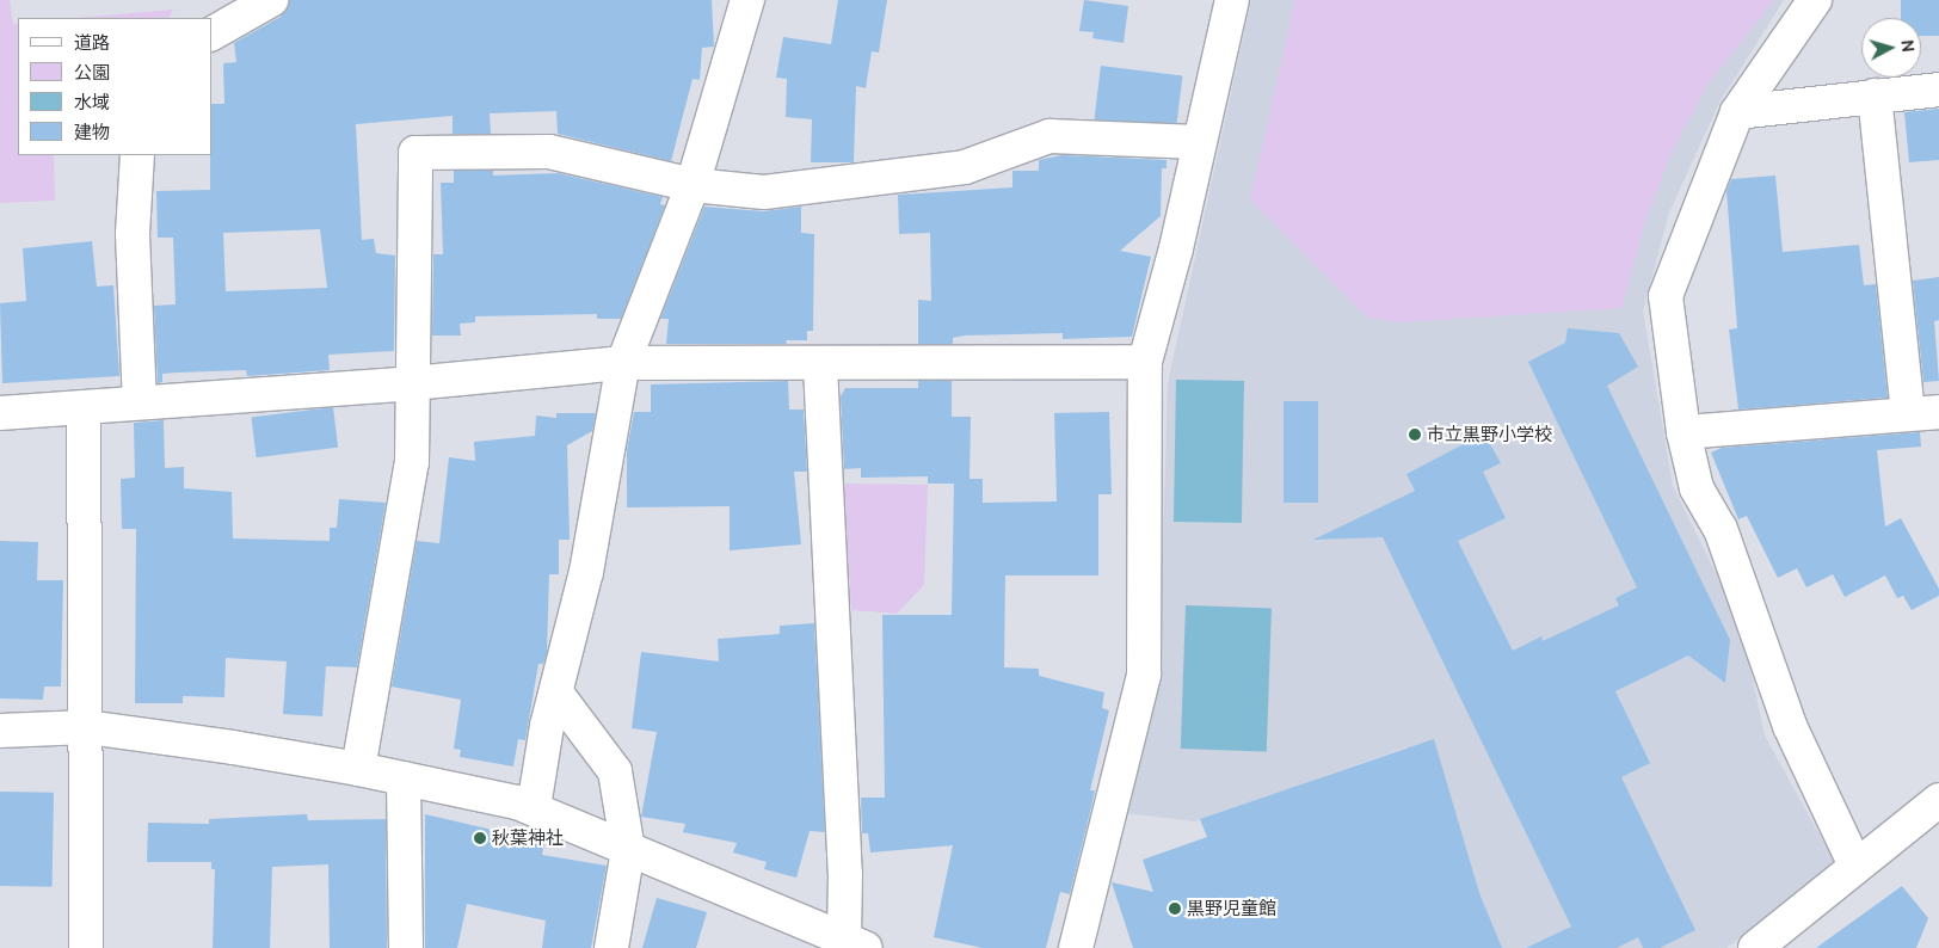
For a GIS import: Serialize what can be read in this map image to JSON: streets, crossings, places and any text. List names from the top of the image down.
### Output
{
  "places": ["市立黒野小学校", "秋葉神社", "黒野児童館"],
  "legend": [
    "道路",
    "公園",
    "水域",
    "建物"
  ],
  "north": "right"
}
